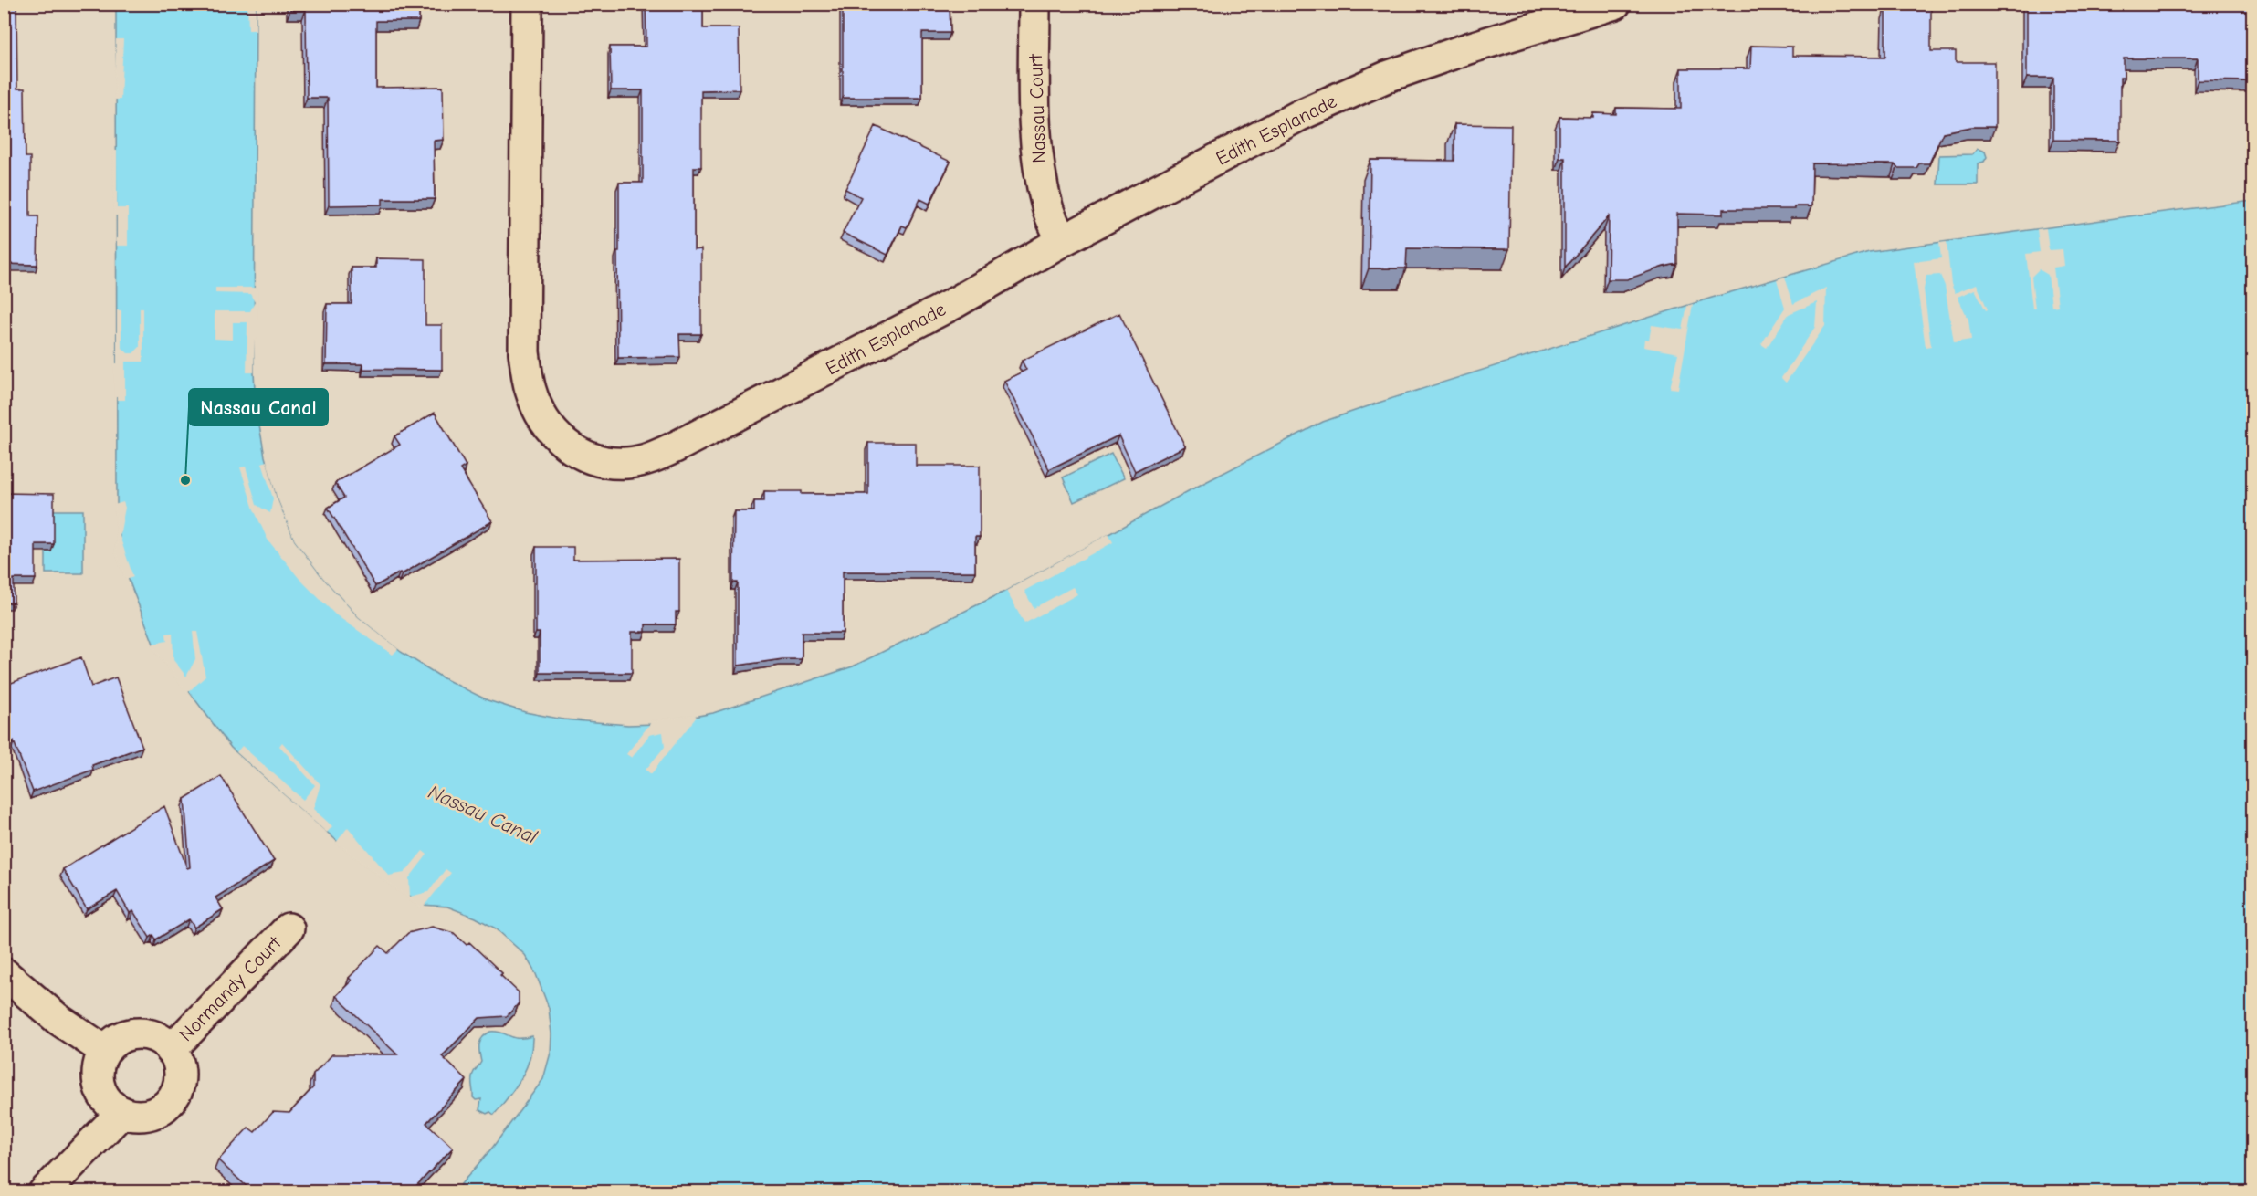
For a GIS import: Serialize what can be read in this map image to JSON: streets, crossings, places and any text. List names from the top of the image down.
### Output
{
  "streets": {
    "street": ["Nassau Court", "Edith Esplanade", "Normandy Court"]
  },
  "crossings": [
    ["Nassau Court", "Edith Esplanade"]
  ],
  "water": ["Nassau Canal"],
  "places": ["Nassau Canal"]
}
